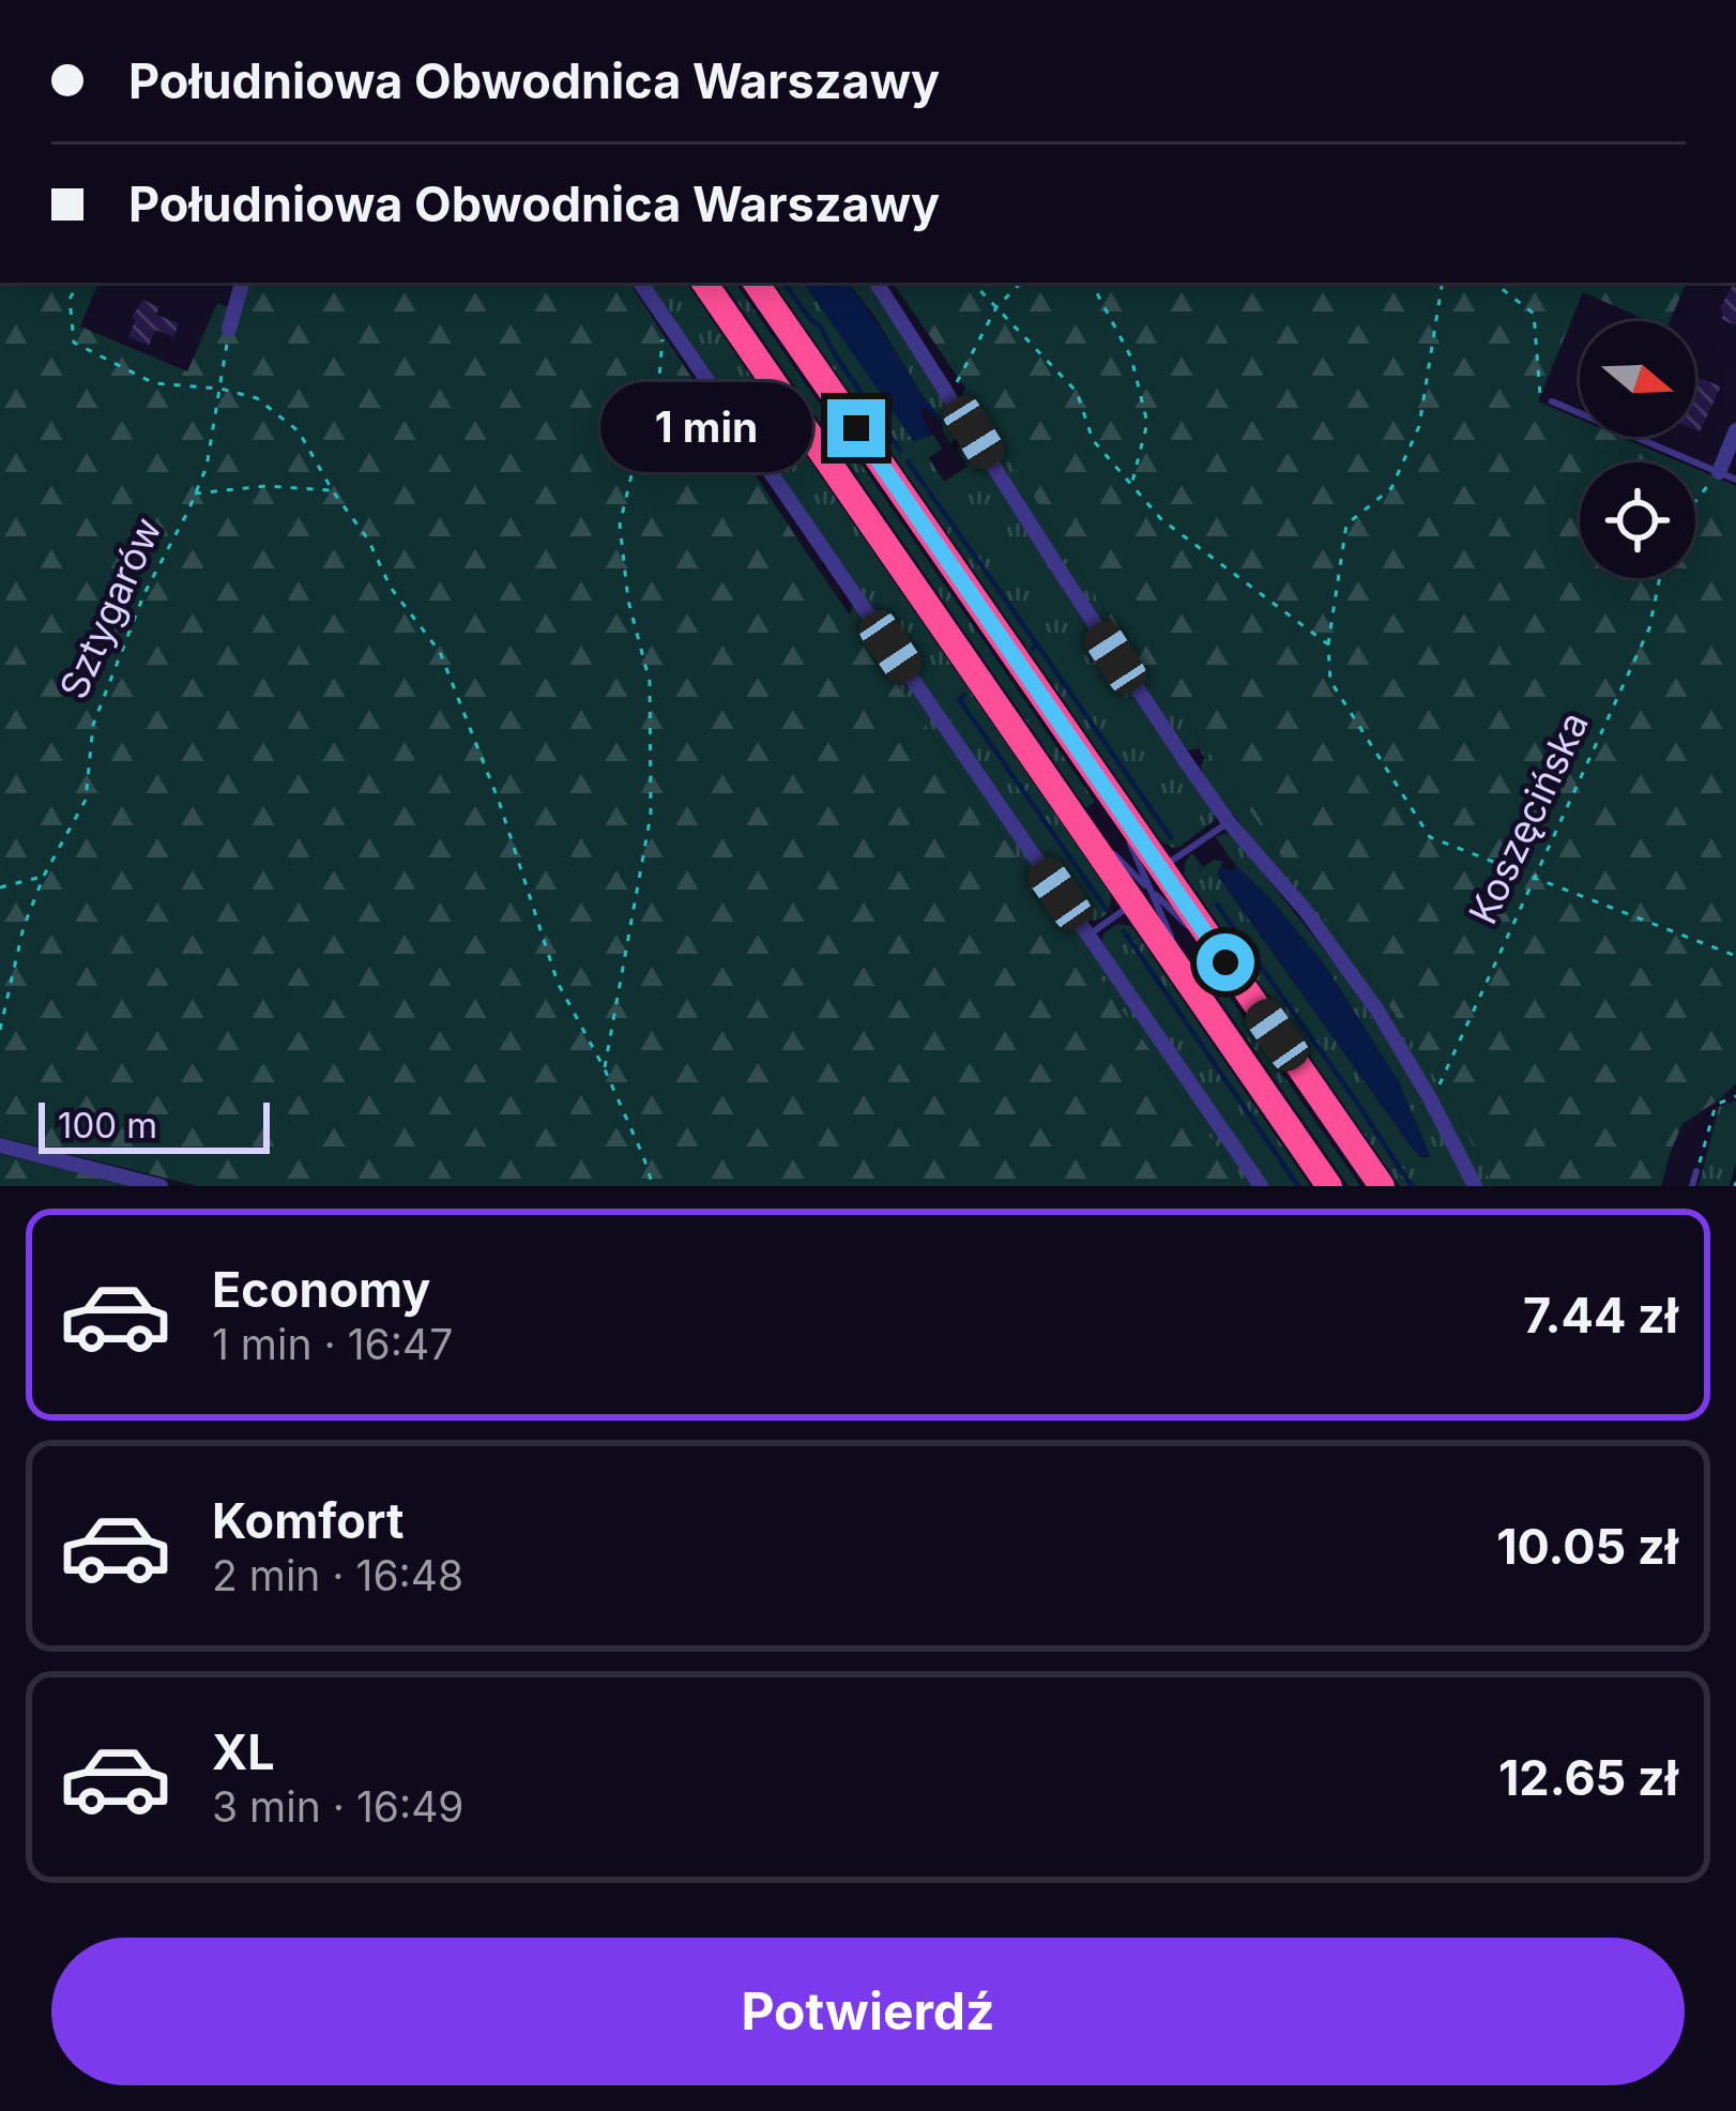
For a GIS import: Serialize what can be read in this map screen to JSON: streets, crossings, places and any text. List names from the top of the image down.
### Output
{
  "streets": {
    "path": ["Sztygarów", "Koszęcińska"]
  },
  "scale_bar": "100 m",
  "north": "right",
  "page": {
    "banner": ["Południowa Obwodnica Warszawy", "Południowa Obwodnica Warszawy"],
    "bubble": "1 min",
    "scale": "100 m",
    "list": [
      {
        "name": "Economy",
        "note": "1 min · 16:47",
        "value": "7.44 zł"
      },
      {
        "name": "Komfort",
        "note": "2 min · 16:48",
        "value": "10.05 zł"
      },
      {
        "name": "XL",
        "note": "3 min · 16:49",
        "value": "12.65 zł"
      }
    ],
    "buttons": "Potwierdź"
  }
}
